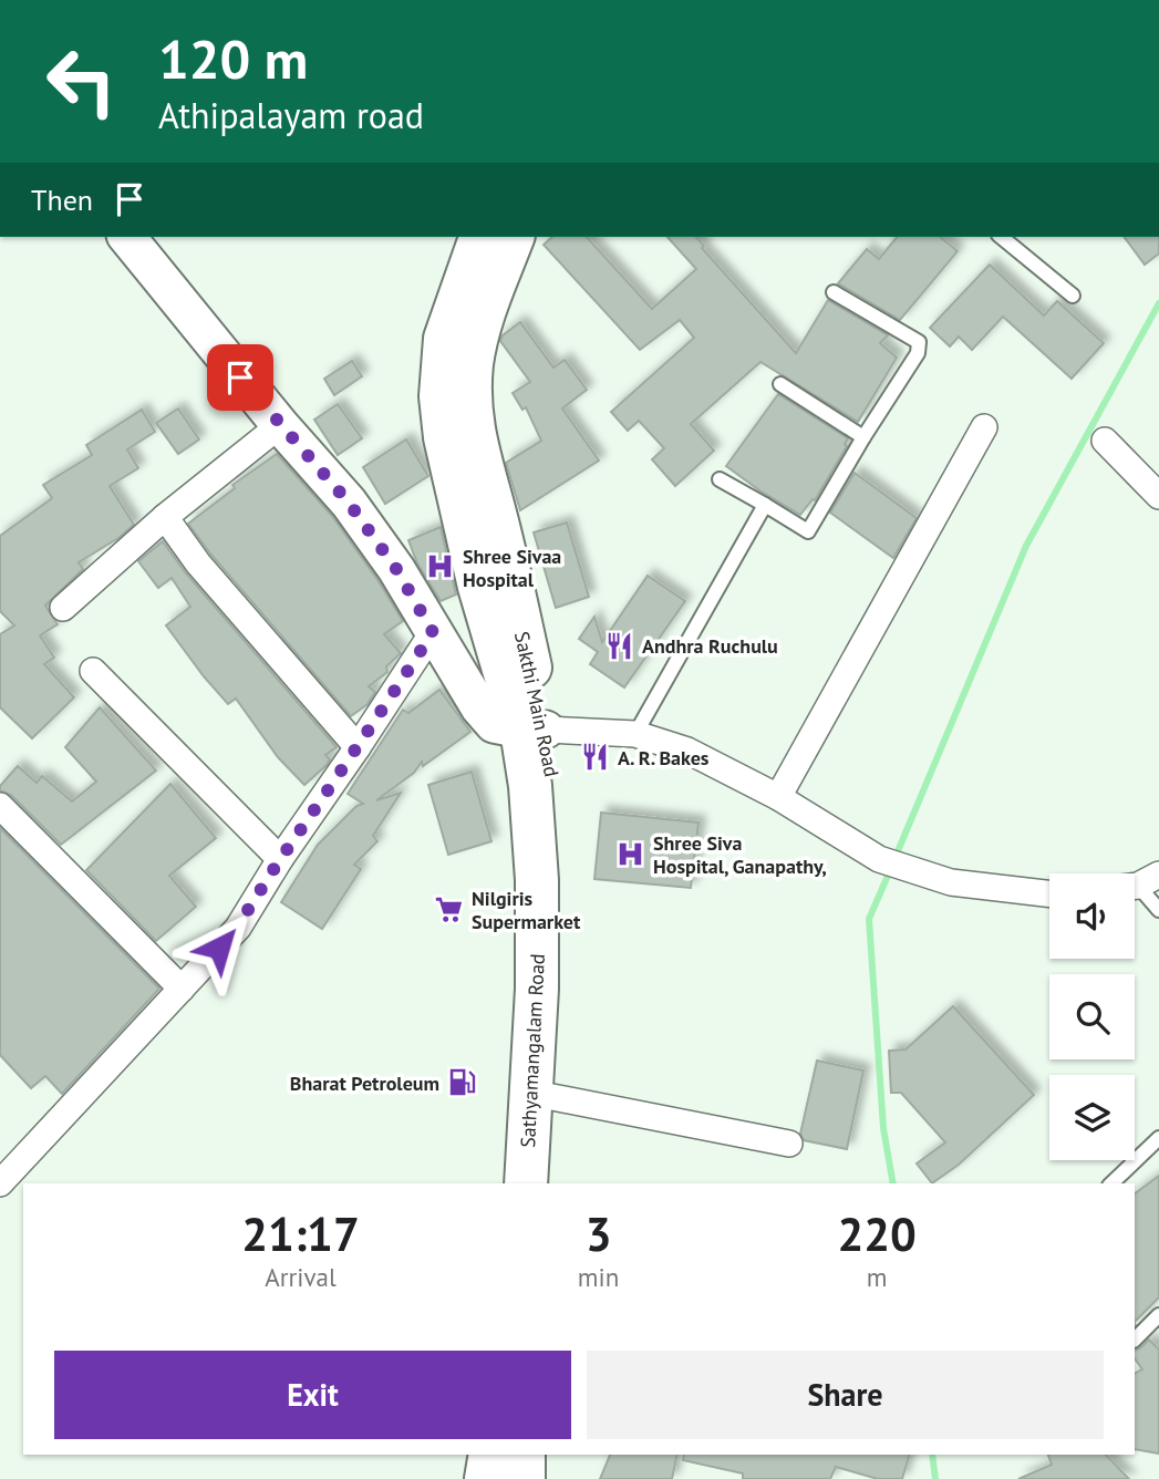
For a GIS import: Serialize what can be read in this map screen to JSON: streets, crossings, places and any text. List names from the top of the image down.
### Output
{
  "streets": {
    "highway": ["Sakthi Main Road", "Sathyamangalam Road"]
  },
  "crossings": [
    ["Sakthi Main Road", "Sathyamangalam Road"]
  ],
  "places": {
    "hospital": ["Shree Sivaa Hospital", "Shree Siva Hospital, Ganapathy,"],
    "restaurant": ["Andhra Ruchulu", "A. R. Bakes"],
    "supermarket": ["Nilgiris Supermarket"],
    "fuel station": ["Bharat Petroleum"]
  },
  "page": {
    "turn": ["120 m", "Athipalayam road"],
    "then": "Then",
    "eta": [
      "21:17",
      "Arrival",
      "3",
      "min",
      "220",
      "m"
    ],
    "buttons": ["Exit", "Share"]
  }
}
